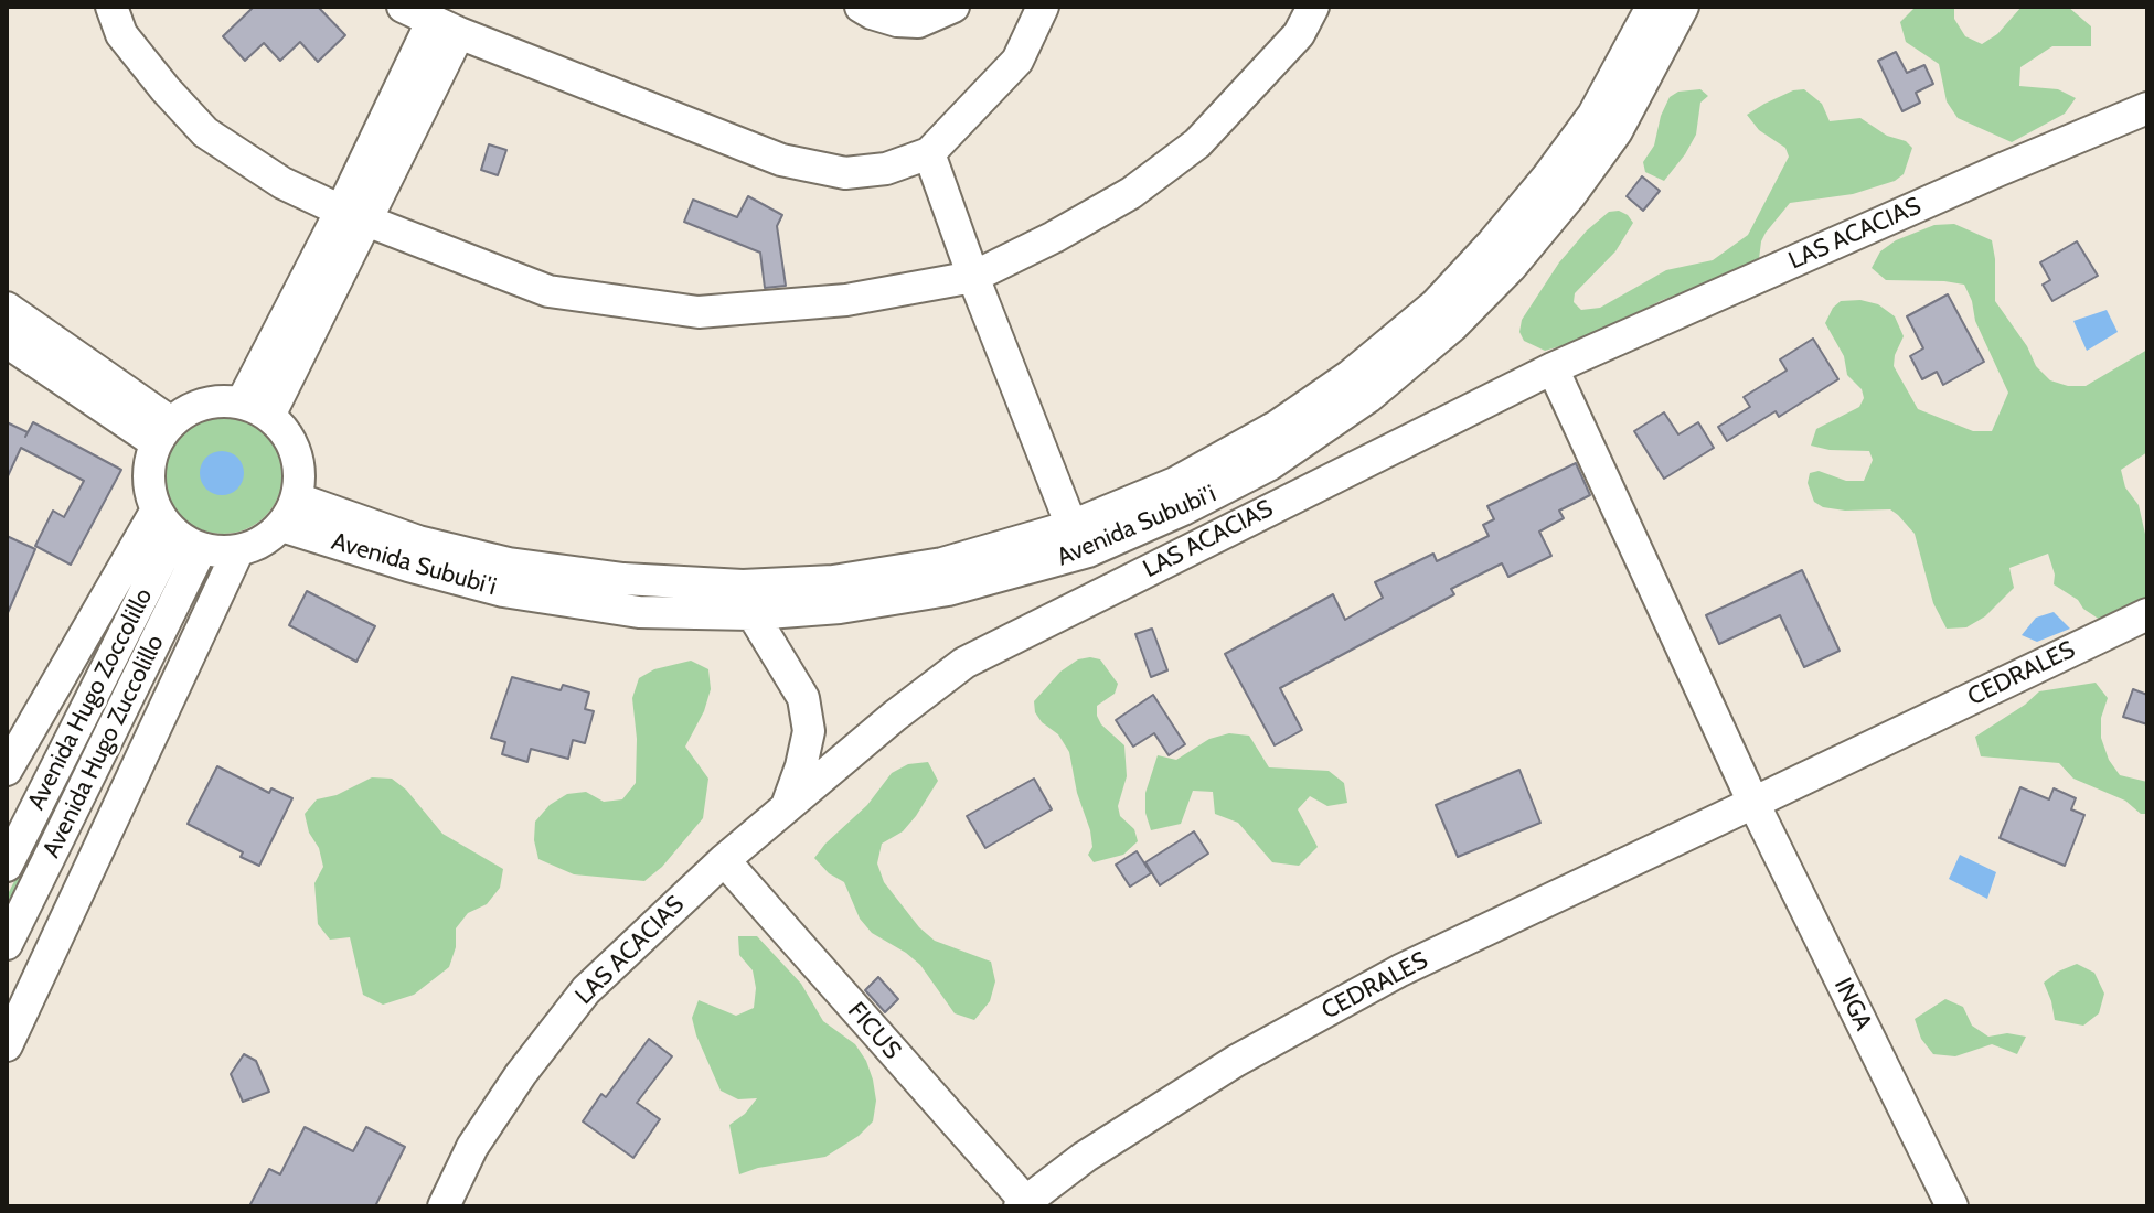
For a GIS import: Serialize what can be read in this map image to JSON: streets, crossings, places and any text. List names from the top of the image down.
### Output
{
  "streets": {
    "street": [
      "LAS ACACIAS",
      "Avenida Sububi'i",
      "CEDRALES",
      "Avenida Hugo Zoccolillo",
      "Avenida Hugo Zuccolillo",
      "INGA",
      "FICUS"
    ]
  },
  "crossings": [
    ["LAS ACACIAS", "FICUS"],
    ["Avenida Sububi'i", "Avenida Hugo Zoccolillo"],
    ["Avenida Sububi'i", "Avenida Hugo Zuccolillo"],
    ["CEDRALES", "INGA"],
    ["CEDRALES", "FICUS"],
    ["Avenida Hugo Zoccolillo", "Avenida Hugo Zuccolillo"]
  ]
}
